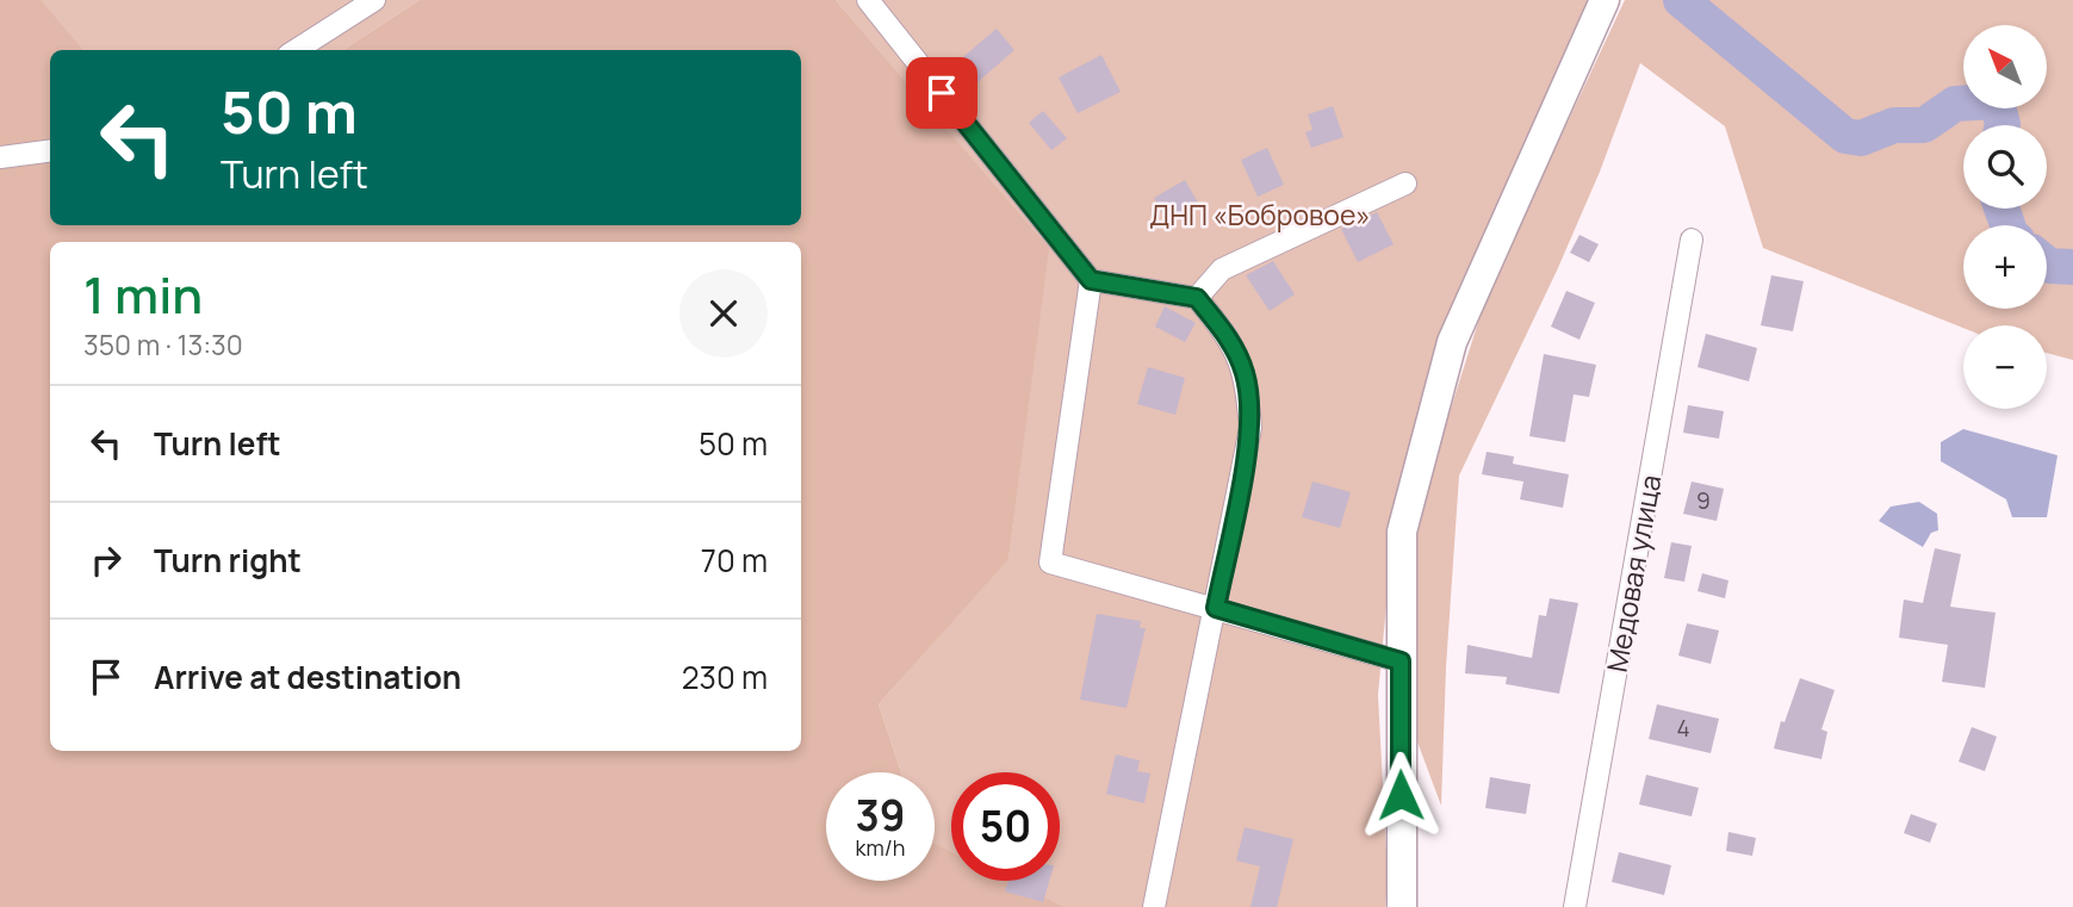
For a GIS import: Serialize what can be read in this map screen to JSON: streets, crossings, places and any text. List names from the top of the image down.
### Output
{
  "streets": {
    "street": ["Медовая улица"]
  },
  "parks": ["ДНП «Бобровое»"],
  "house_numbers": ["9", "4"],
  "north": "top left",
  "page": {
    "map_buttons": ["+", "−"],
    "turn": ["50 m", "Turn left"],
    "heading": ["1 min", "350 m · 13:30"],
    "list": [
      {
        "name": "Turn left",
        "value": "50 m"
      },
      {
        "name": "Turn right",
        "value": "70 m"
      },
      {
        "name": "Arrive at destination",
        "value": "230 m"
      }
    ],
    "speed": "39 km/h",
    "limit": "50"
  }
}
